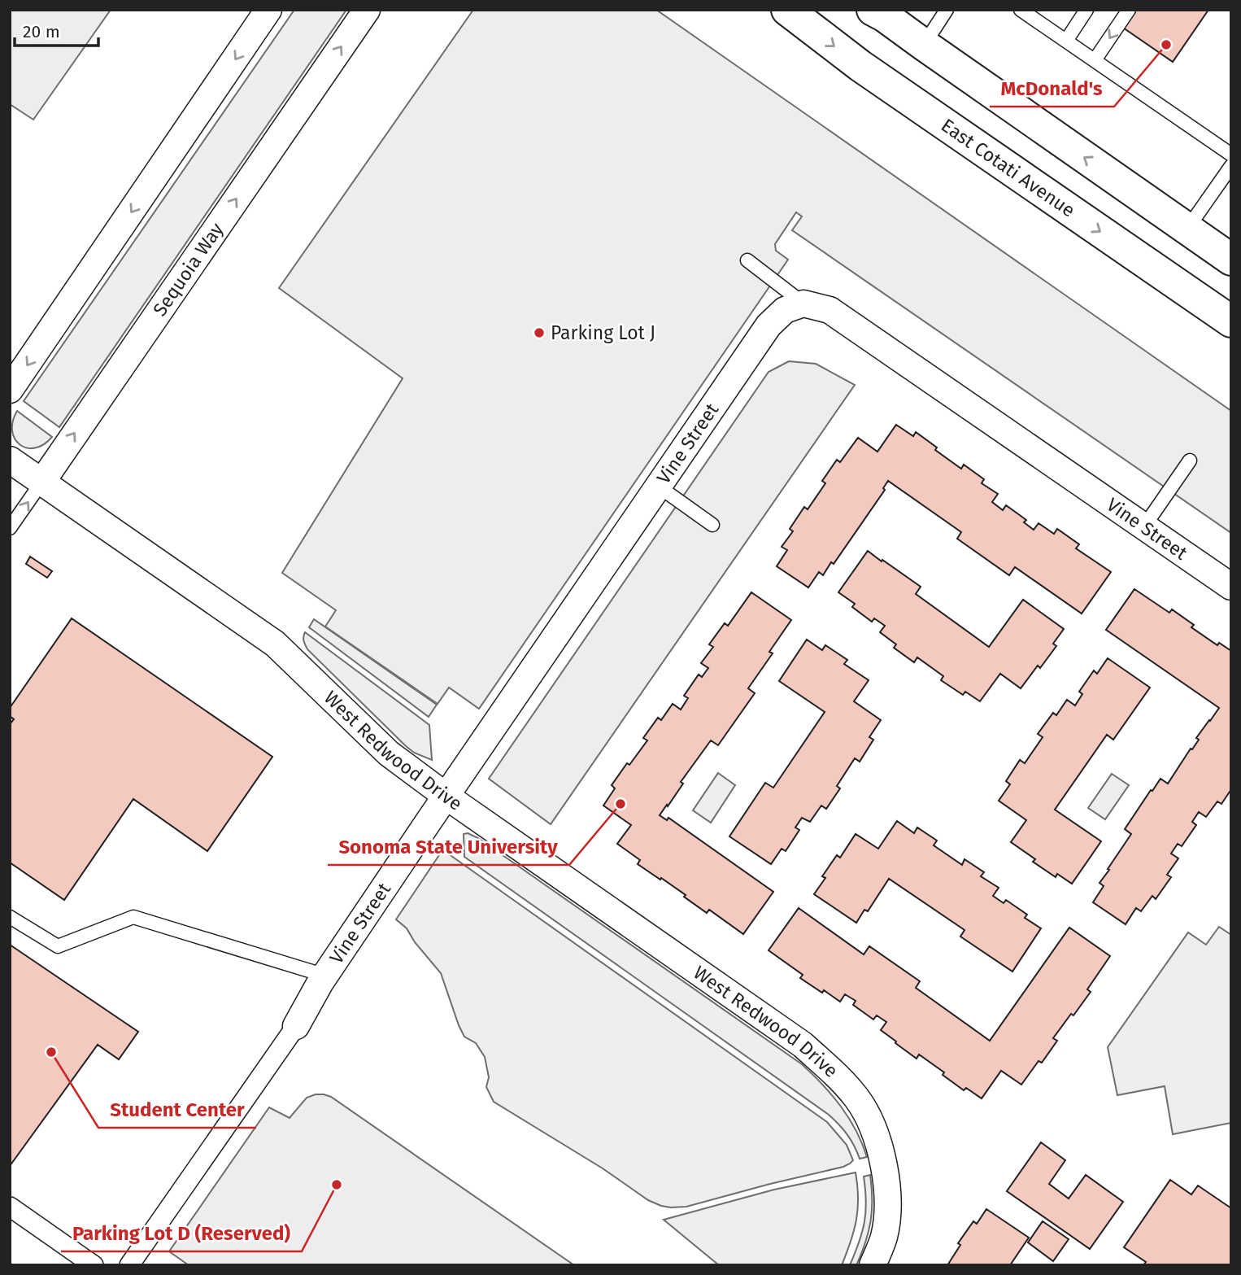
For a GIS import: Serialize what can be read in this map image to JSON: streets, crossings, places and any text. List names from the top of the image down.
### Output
{
  "streets": {
    "main road": ["East Cotati Avenue"],
    "street": ["Sequoia Way", "Vine Street", "West Redwood Drive"]
  },
  "crossings": [
    ["Sequoia Way", "West Redwood Drive"],
    ["Vine Street", "West Redwood Drive"]
  ],
  "places": [
    "McDonald's",
    "Parking Lot J",
    "Sonoma State University",
    "Student Center",
    "Parking Lot D (Reserved)"
  ],
  "scale_bar": "20 m"
}
